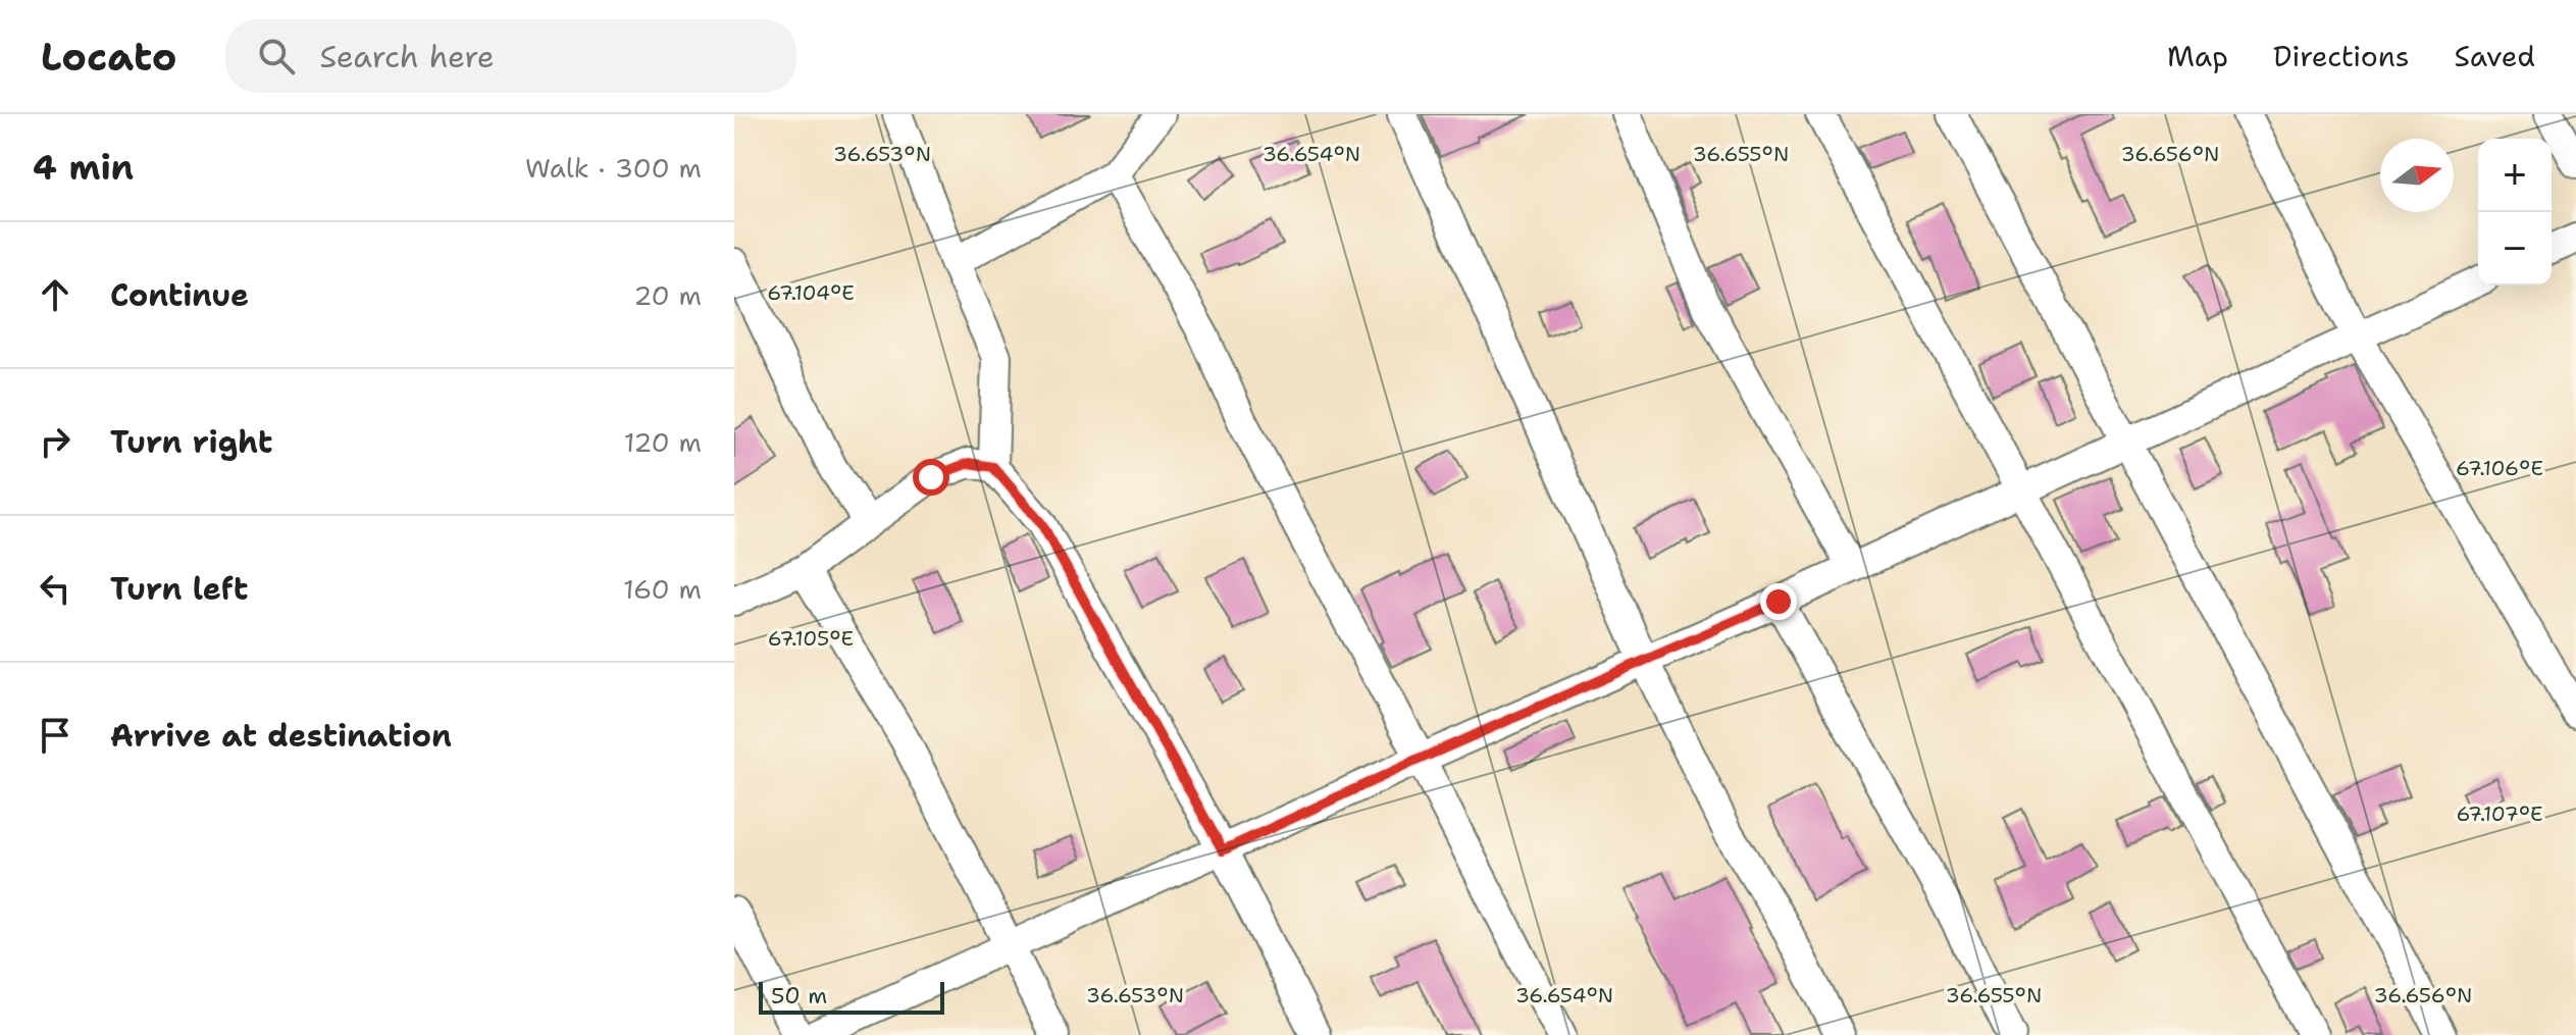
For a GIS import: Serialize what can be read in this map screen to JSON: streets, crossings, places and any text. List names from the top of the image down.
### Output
{
  "scale_bar": "50 m",
  "north": "right",
  "page": {
    "header": "Locato",
    "search": "Search here",
    "nav": ["Map", "Directions", "Saved"],
    "heading": ["4 min", "Walk · 300 m"],
    "map_buttons": ["+", "−"],
    "list": [
      ["Continue", "20 m"],
      ["Turn right", "120 m"],
      ["Turn left", "160 m"],
      "Arrive at destination"
    ],
    "scale": "50 m"
  },
  "coordinates": [
    "36.653°N",
    "36.654°N",
    "36.655°N",
    "36.656°N",
    "67.104°E",
    "67.106°E",
    "67.105°E",
    "67.107°E"
  ]
}
